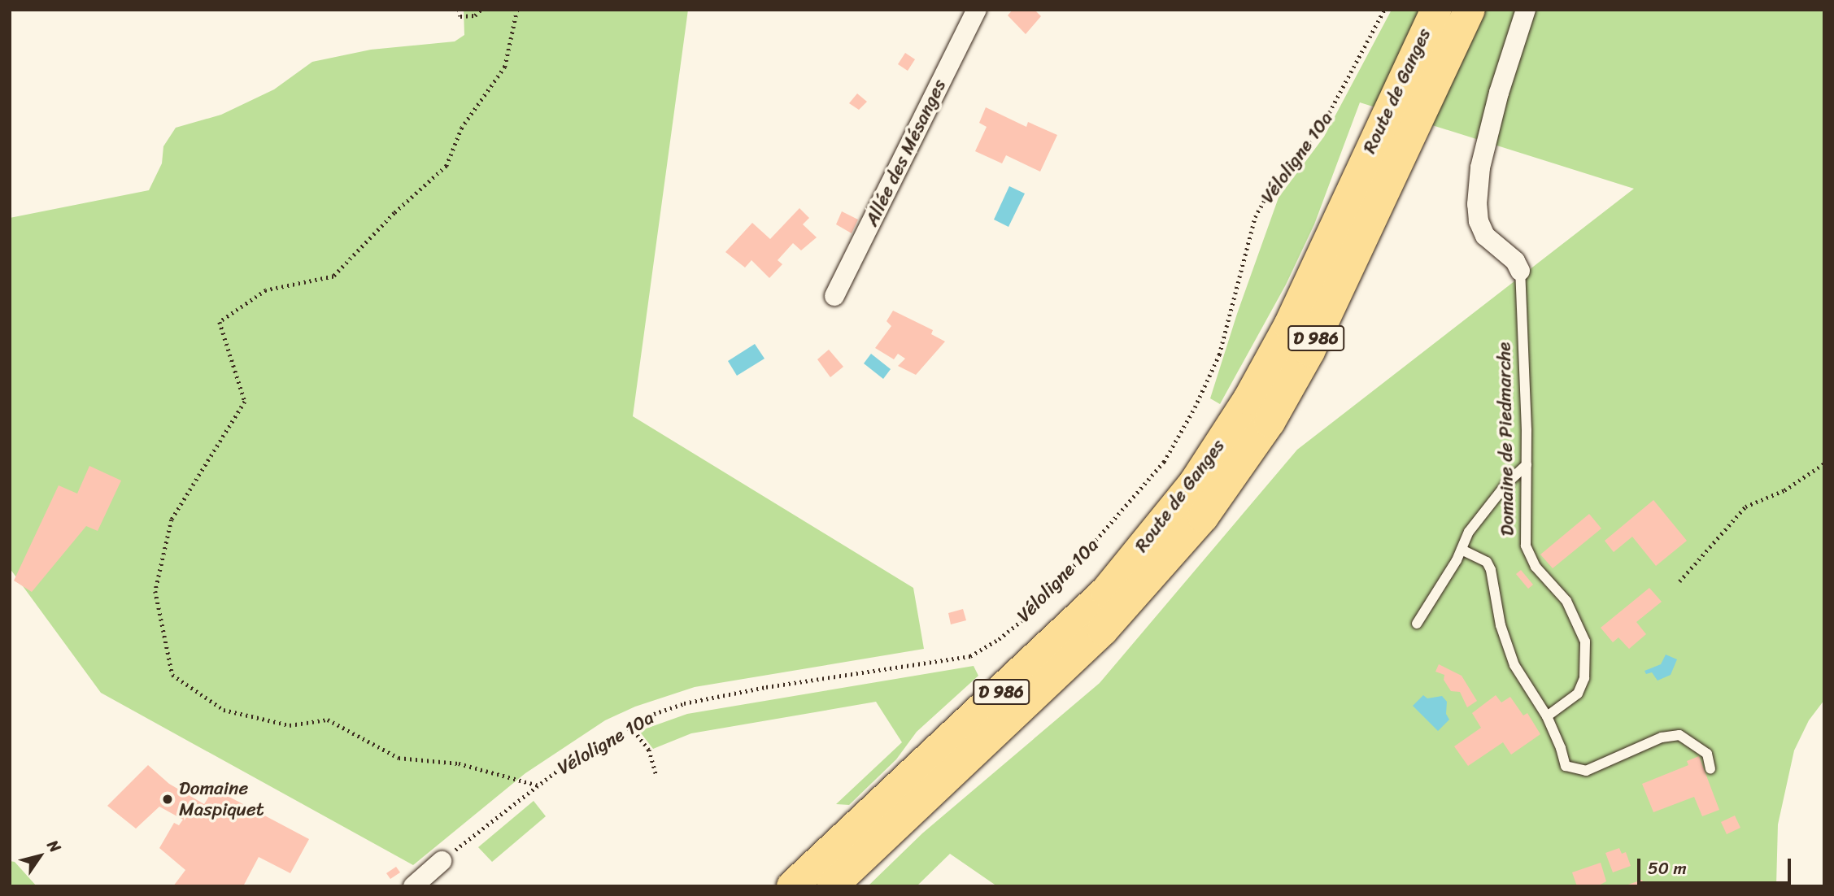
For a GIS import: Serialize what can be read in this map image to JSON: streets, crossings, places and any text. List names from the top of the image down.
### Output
{
  "streets": {
    "main road": ["Route de Ganges", "D 986"],
    "street": ["Allée des Mésanges"],
    "lane": ["Domaine de Piedmarche"],
    "path": ["Véloligne 10a"]
  },
  "places": ["Domaine Maspiquet"],
  "scale_bar": "50 m",
  "north": "top right"
}
